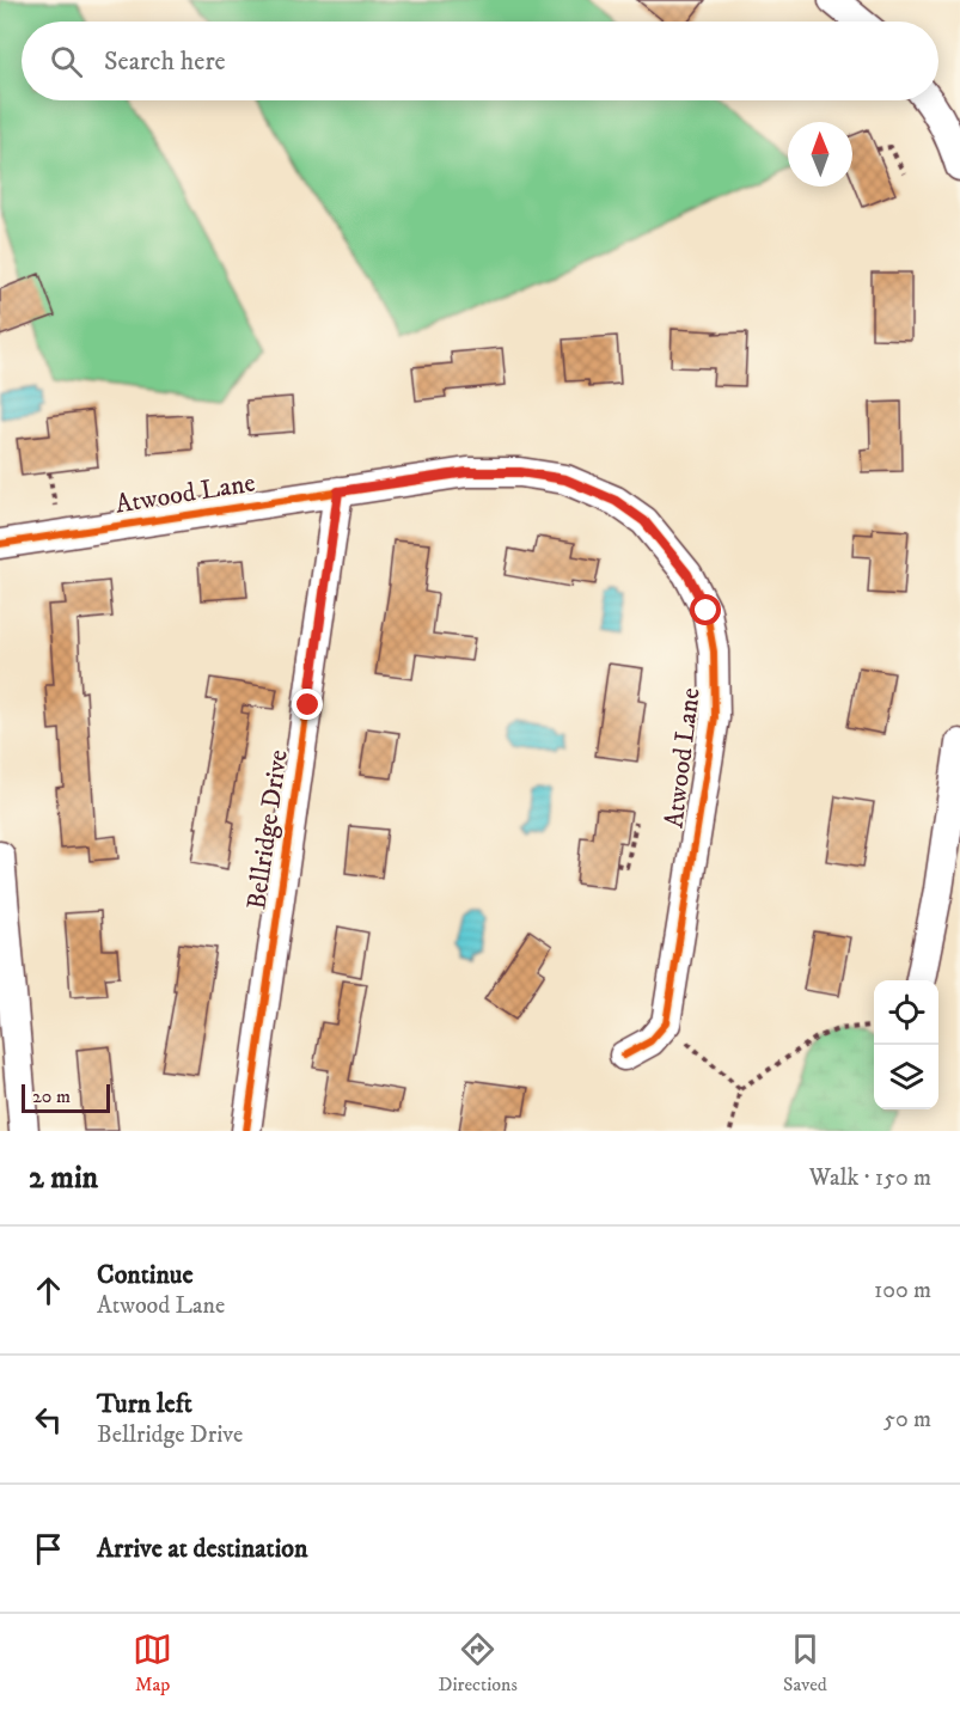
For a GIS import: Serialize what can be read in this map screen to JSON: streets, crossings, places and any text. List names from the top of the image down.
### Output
{
  "streets": {
    "street": ["Atwood Lane", "Bellridge Drive"]
  },
  "crossings": [
    ["Atwood Lane", "Bellridge Drive"]
  ],
  "scale_bar": "20 m",
  "north": "top",
  "page": {
    "search": "Search here",
    "scale": "20 m",
    "heading": ["2 min", "Walk · 150 m"],
    "list": [
      ["Continue", "Atwood Lane", "100 m"],
      ["Turn left", "Bellridge Drive", "50 m"],
      "Arrive at destination"
    ],
    "nav": ["Map", "Directions", "Saved"]
  }
}
